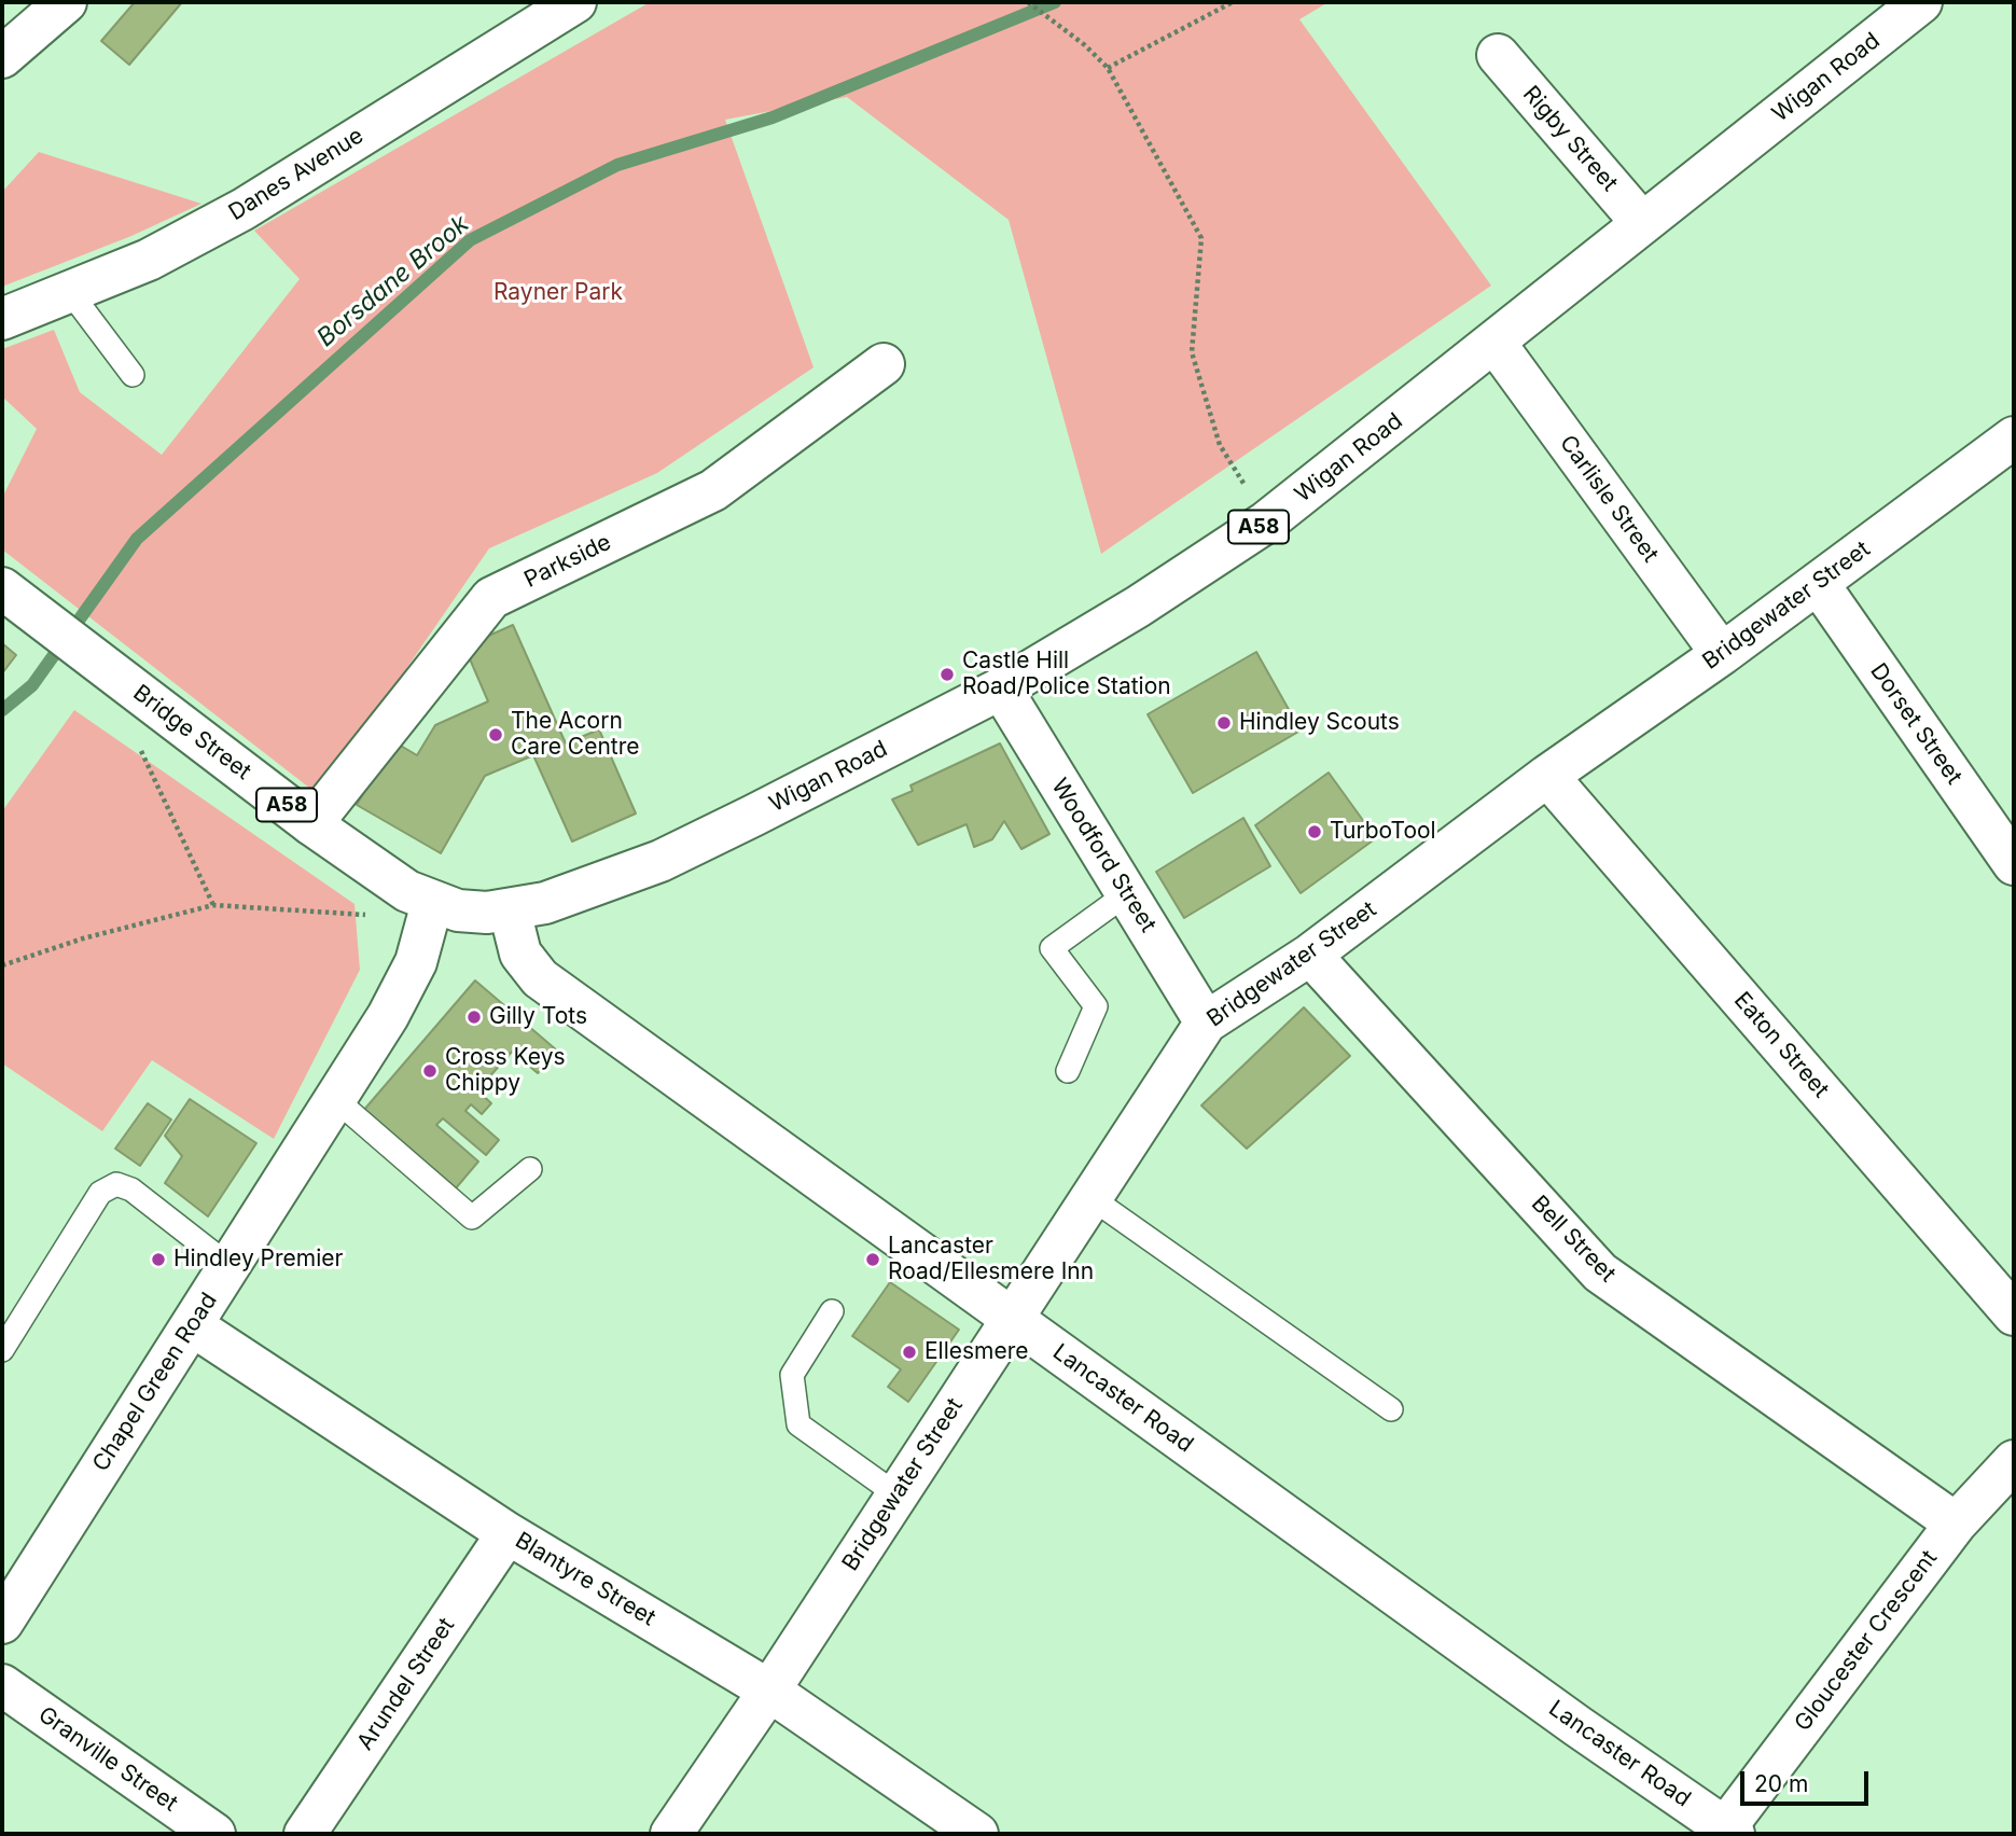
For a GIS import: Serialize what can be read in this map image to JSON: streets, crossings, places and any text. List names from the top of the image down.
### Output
{
  "streets": {
    "main road": [
      "Wigan Road",
      "Rigby Street",
      "Danes Avenue",
      "Carlisle Street",
      "A58",
      "Parkside",
      "Bridgewater Street",
      "Dorset Street",
      "Bridge Street",
      "Woodford Street",
      "Eaton Street",
      "Bell Street",
      "Chapel Green Road",
      "Lancaster Road",
      "Blantyre Street",
      "Gloucester Crescent",
      "Arundel Street",
      "Granville Street"
    ]
  },
  "crossings": [
    ["Wigan Road", "Rigby Street"],
    ["Wigan Road", "Carlisle Street"],
    ["Wigan Road", "Bridge Street"],
    ["Wigan Road", "Woodford Street"],
    ["Wigan Road", "Lancaster Road"],
    ["Carlisle Street", "Bridgewater Street"],
    ["Parkside", "Bridge Street"],
    ["Bridgewater Street", "Dorset Street"],
    ["Bridgewater Street", "Woodford Street"],
    ["Bridgewater Street", "Eaton Street"],
    ["Bridgewater Street", "Bell Street"],
    ["Bridgewater Street", "Lancaster Road"],
    ["Bridgewater Street", "Blantyre Street"],
    ["Bridge Street", "Chapel Green Road"],
    ["Bridge Street", "Lancaster Road"],
    ["Bell Street", "Gloucester Crescent"],
    ["Chapel Green Road", "Blantyre Street"],
    ["Lancaster Road", "Gloucester Crescent"],
    ["Blantyre Street", "Arundel Street"]
  ],
  "water": ["Borsdane Brook"],
  "parks": ["Rayner Park"],
  "places": [
    "Castle Hill Road/Police Station",
    "Hindley Scouts",
    "The Acorn Care Centre",
    "TurboTool",
    "Gilly Tots",
    "Cross Keys Chippy",
    "Hindley Premier",
    "Lancaster Road/Ellesmere Inn",
    "Ellesmere"
  ],
  "scale_bar": "20 m"
}
